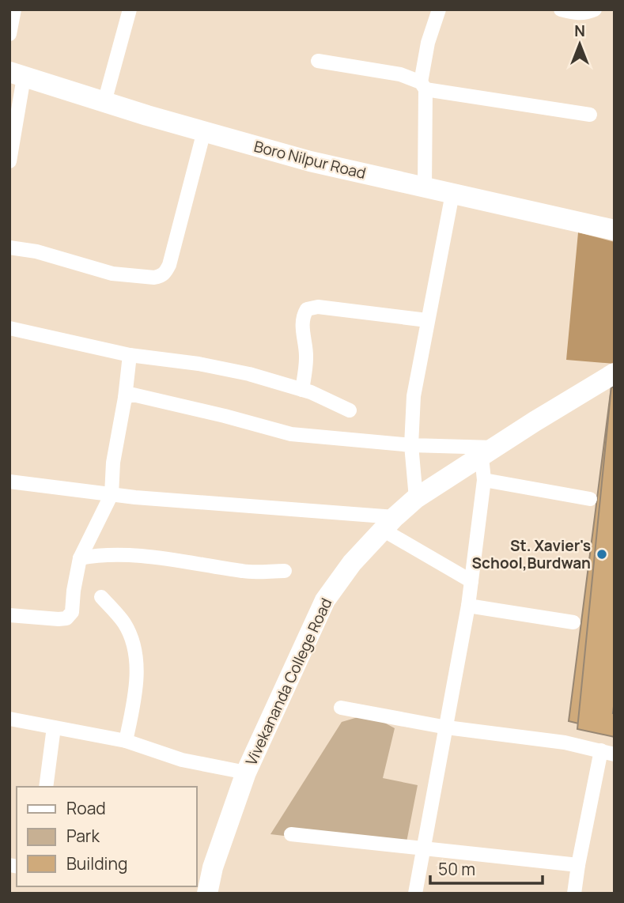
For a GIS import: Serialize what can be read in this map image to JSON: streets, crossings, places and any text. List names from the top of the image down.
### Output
{
  "streets": {
    "street": ["Boro Nilpur Road", "Vivekananda College Road"]
  },
  "places": ["St. Xavier's School,Burdwan"],
  "legend": ["Road", "Park", "Building"],
  "scale_bar": "50 m",
  "north": "top"
}
